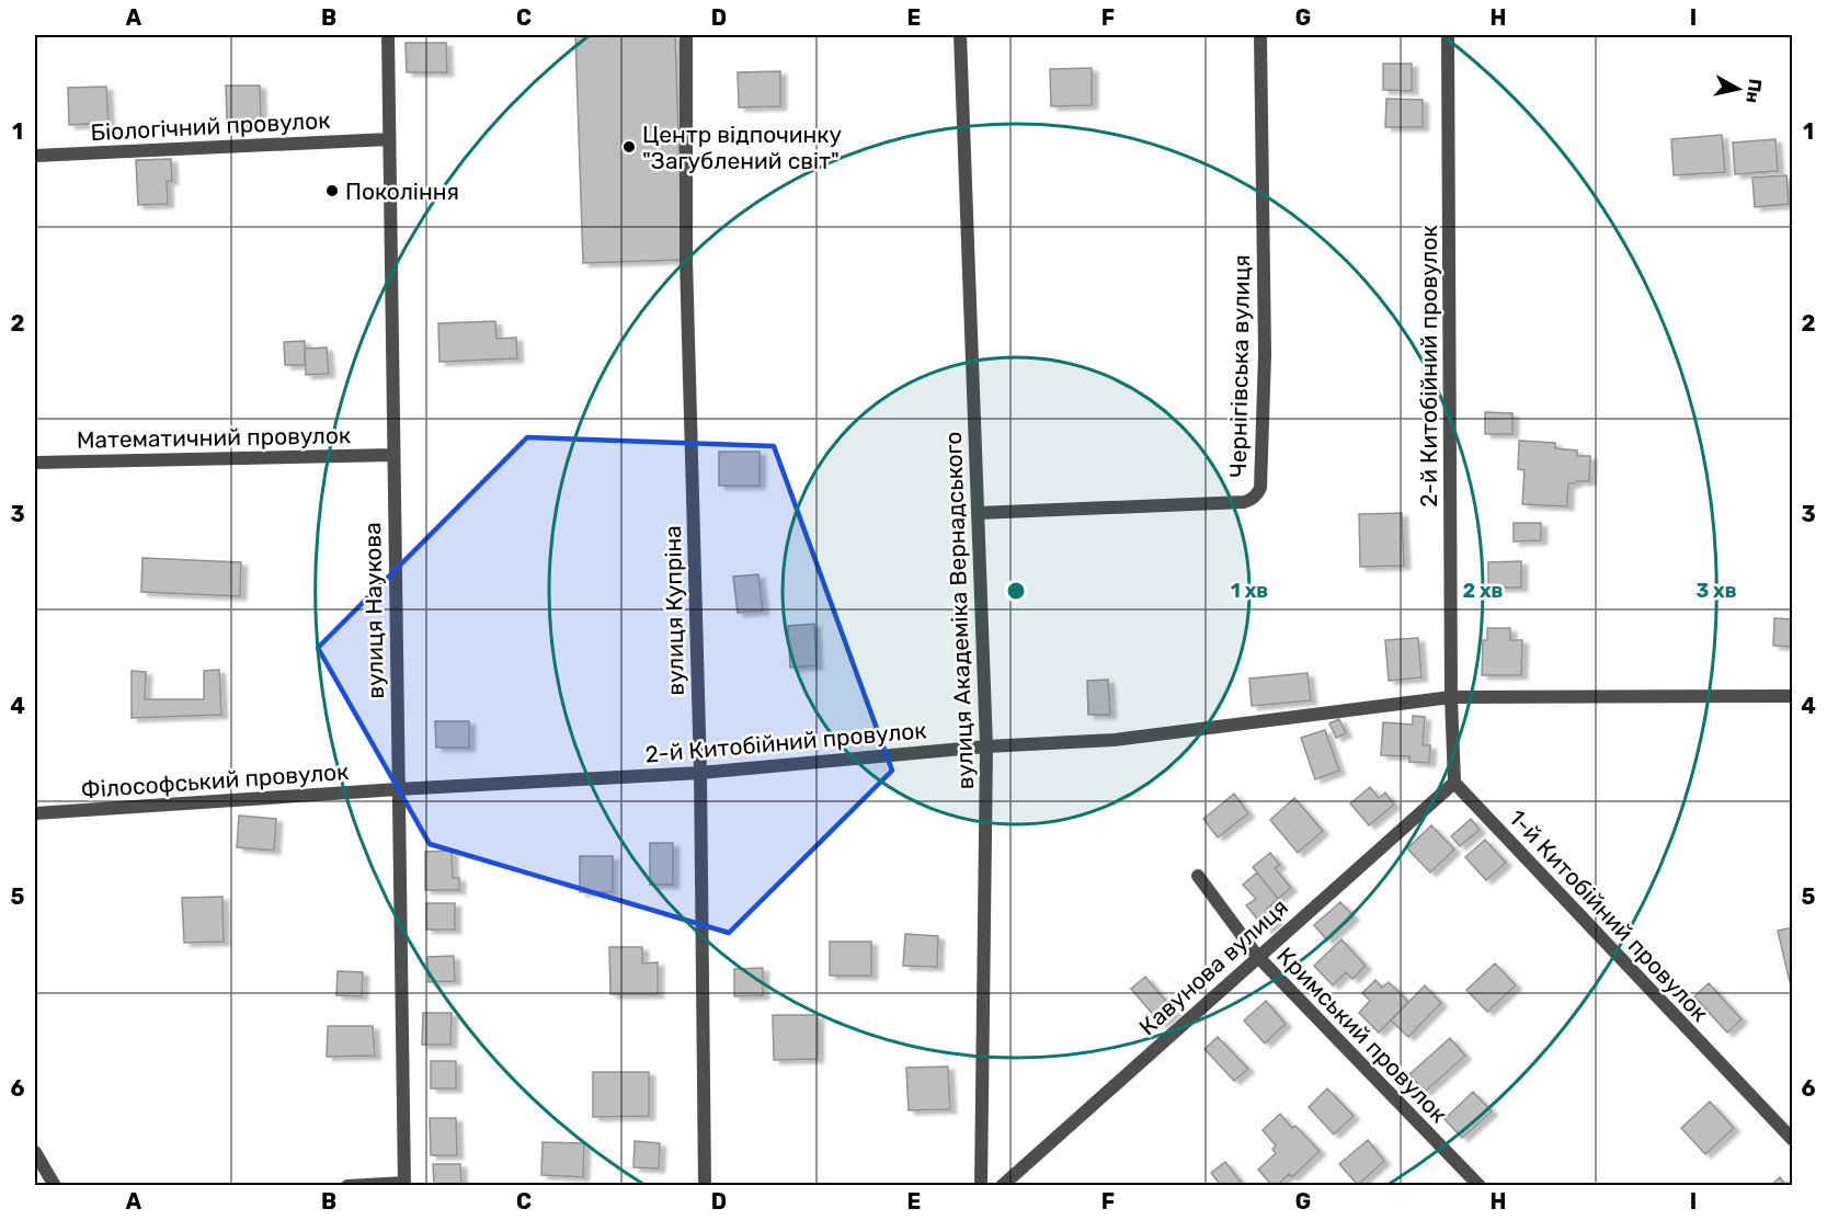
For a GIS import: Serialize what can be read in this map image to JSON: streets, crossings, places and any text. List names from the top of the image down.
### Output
{
  "streets": {
    "street": [
      "Біологічний провулок",
      "Чернігівська вулиця",
      "2-й Китобійний провулок",
      "Математичний провулок",
      "вулиця Наукова",
      "вулиця Купріна",
      "вулиця Академіка Вернадського",
      "Філософський провулок",
      "1-й Китобійний провулок",
      "Кавунова вулиця",
      "Кримський провулок"
    ]
  },
  "crossings": [
    ["Біологічний провулок", "вулиця Наукова"],
    ["Чернігівська вулиця", "вулиця Академіка Вернадського"],
    ["2-й Китобійний провулок", "вулиця Наукова"],
    ["2-й Китобійний провулок", "вулиця Купріна"],
    ["2-й Китобійний провулок", "вулиця Академіка Вернадського"],
    ["2-й Китобійний провулок", "Філософський провулок"],
    ["Математичний провулок", "вулиця Наукова"],
    ["вулиця Наукова", "Філософський провулок"],
    ["1-й Китобійний провулок", "Кавунова вулиця"],
    ["Кавунова вулиця", "Кримський провулок"]
  ],
  "places": ["Центр відпочинку \"Загублений світ\"", "Покоління"],
  "north": "right",
  "grid": {
    "columns": [
      "A",
      "B",
      "C",
      "D",
      "E",
      "F",
      "G",
      "H",
      "I"
    ],
    "rows": [
      "1",
      "2",
      "3",
      "4",
      "5",
      "6"
    ]
  },
  "rings": ["1 хв", "2 хв", "3 хв"]
}
